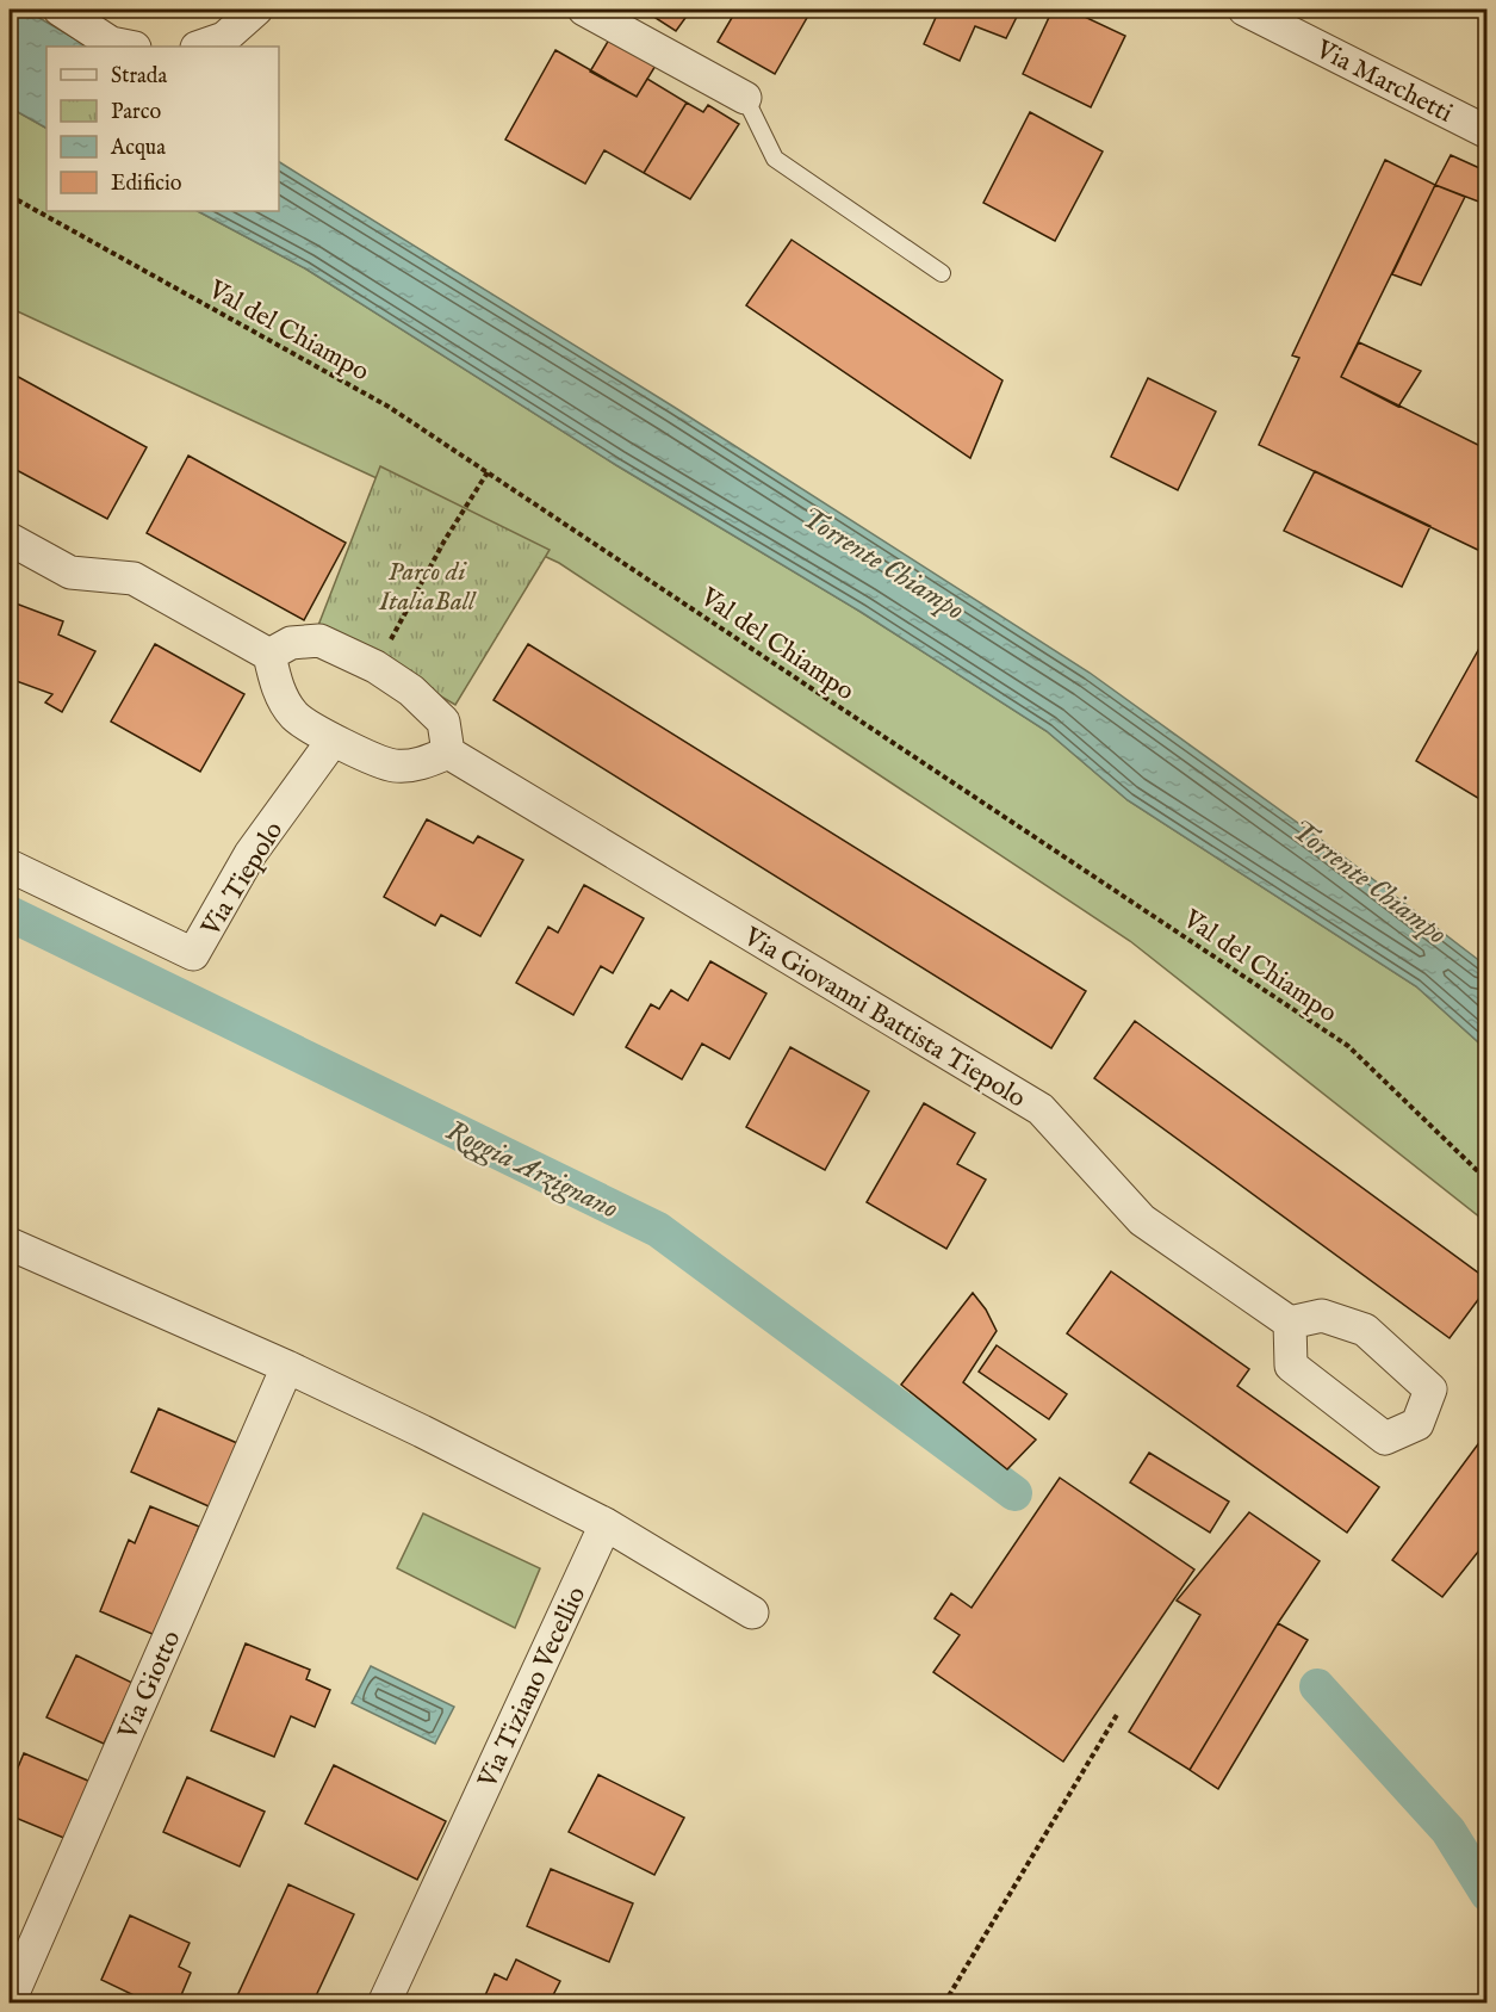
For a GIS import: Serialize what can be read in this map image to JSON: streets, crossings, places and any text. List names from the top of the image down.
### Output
{
  "streets": {
    "street": [
      "Via Marchetti",
      "Via Tiepolo",
      "Via Giovanni Battista Tiepolo",
      "Via Giotto",
      "Via Tiziano Vecellio"
    ],
    "path": ["Val del Chiampo"]
  },
  "water": ["Torrente Chiampo", "Roggia Arzignano"],
  "parks": ["Parco di ItaliaBall"],
  "legend": [
    "Strada",
    "Parco",
    "Acqua",
    "Edificio"
  ]
}
